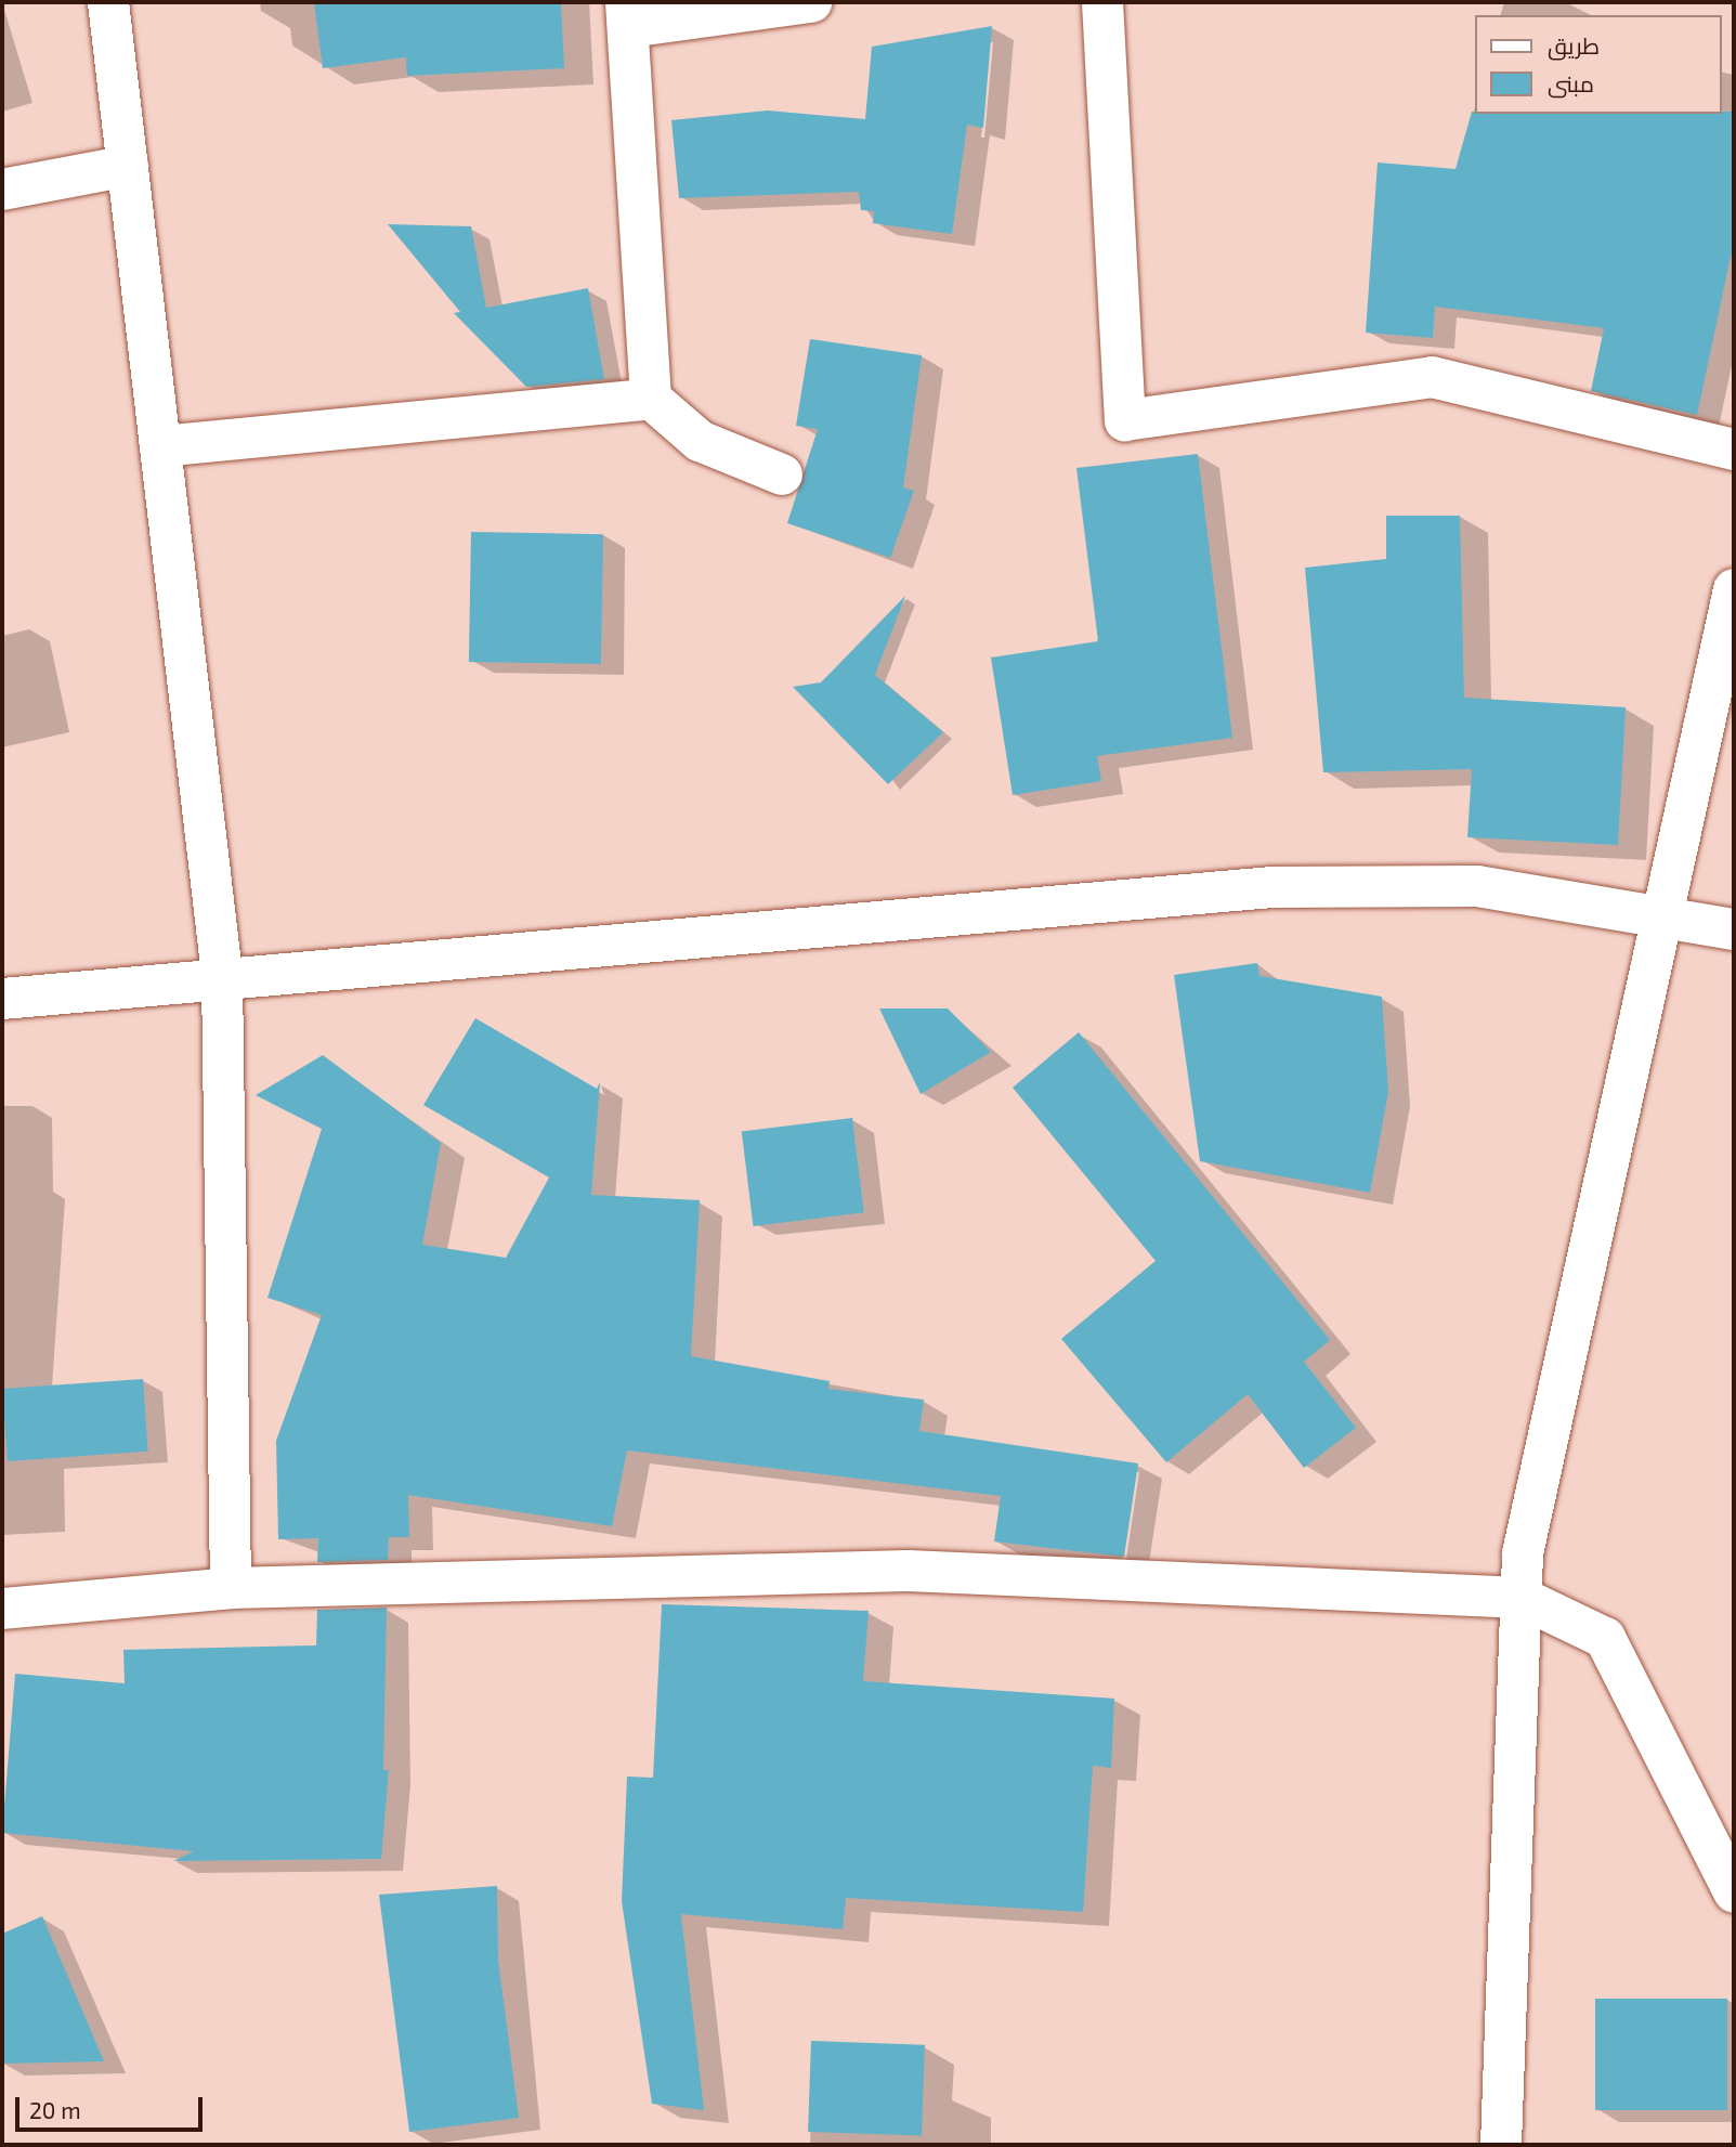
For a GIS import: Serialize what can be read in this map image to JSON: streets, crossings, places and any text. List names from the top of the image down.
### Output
{
  "legend": ["طريق", "مبنى"],
  "scale_bar": "20 m"
}
